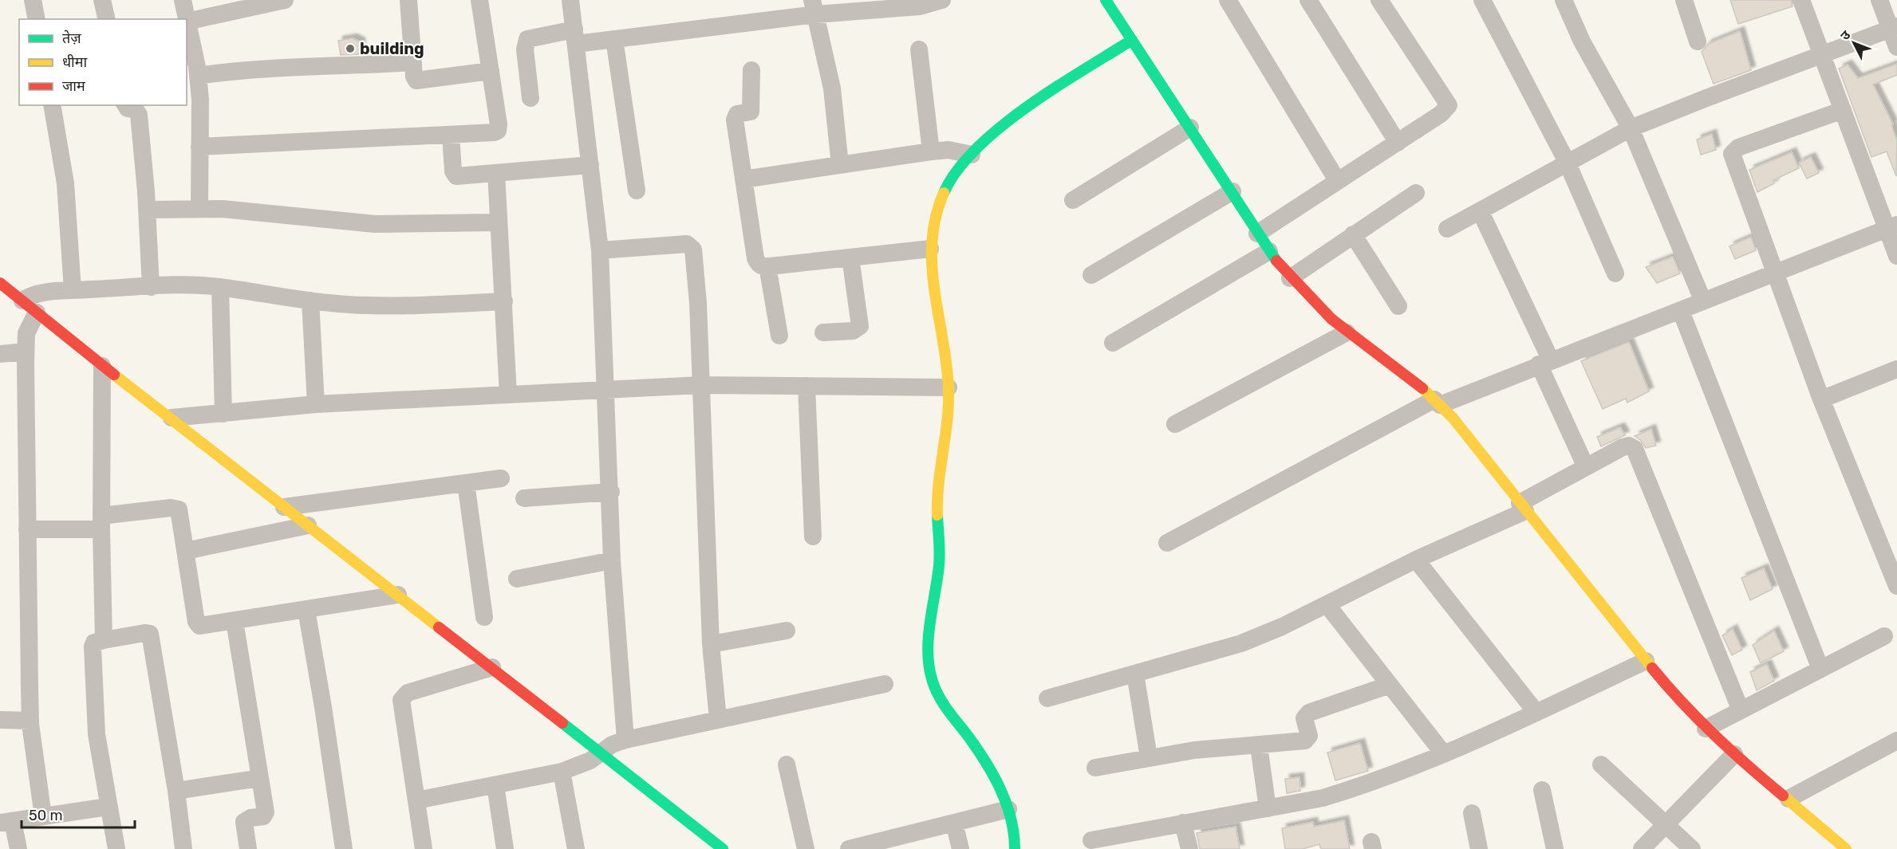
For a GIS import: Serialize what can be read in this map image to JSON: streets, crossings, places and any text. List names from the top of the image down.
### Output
{
  "places": ["building"],
  "legend": ["तेज़", "धीमा", "जाम"],
  "scale_bar": "50 m",
  "north": "top left"
}
